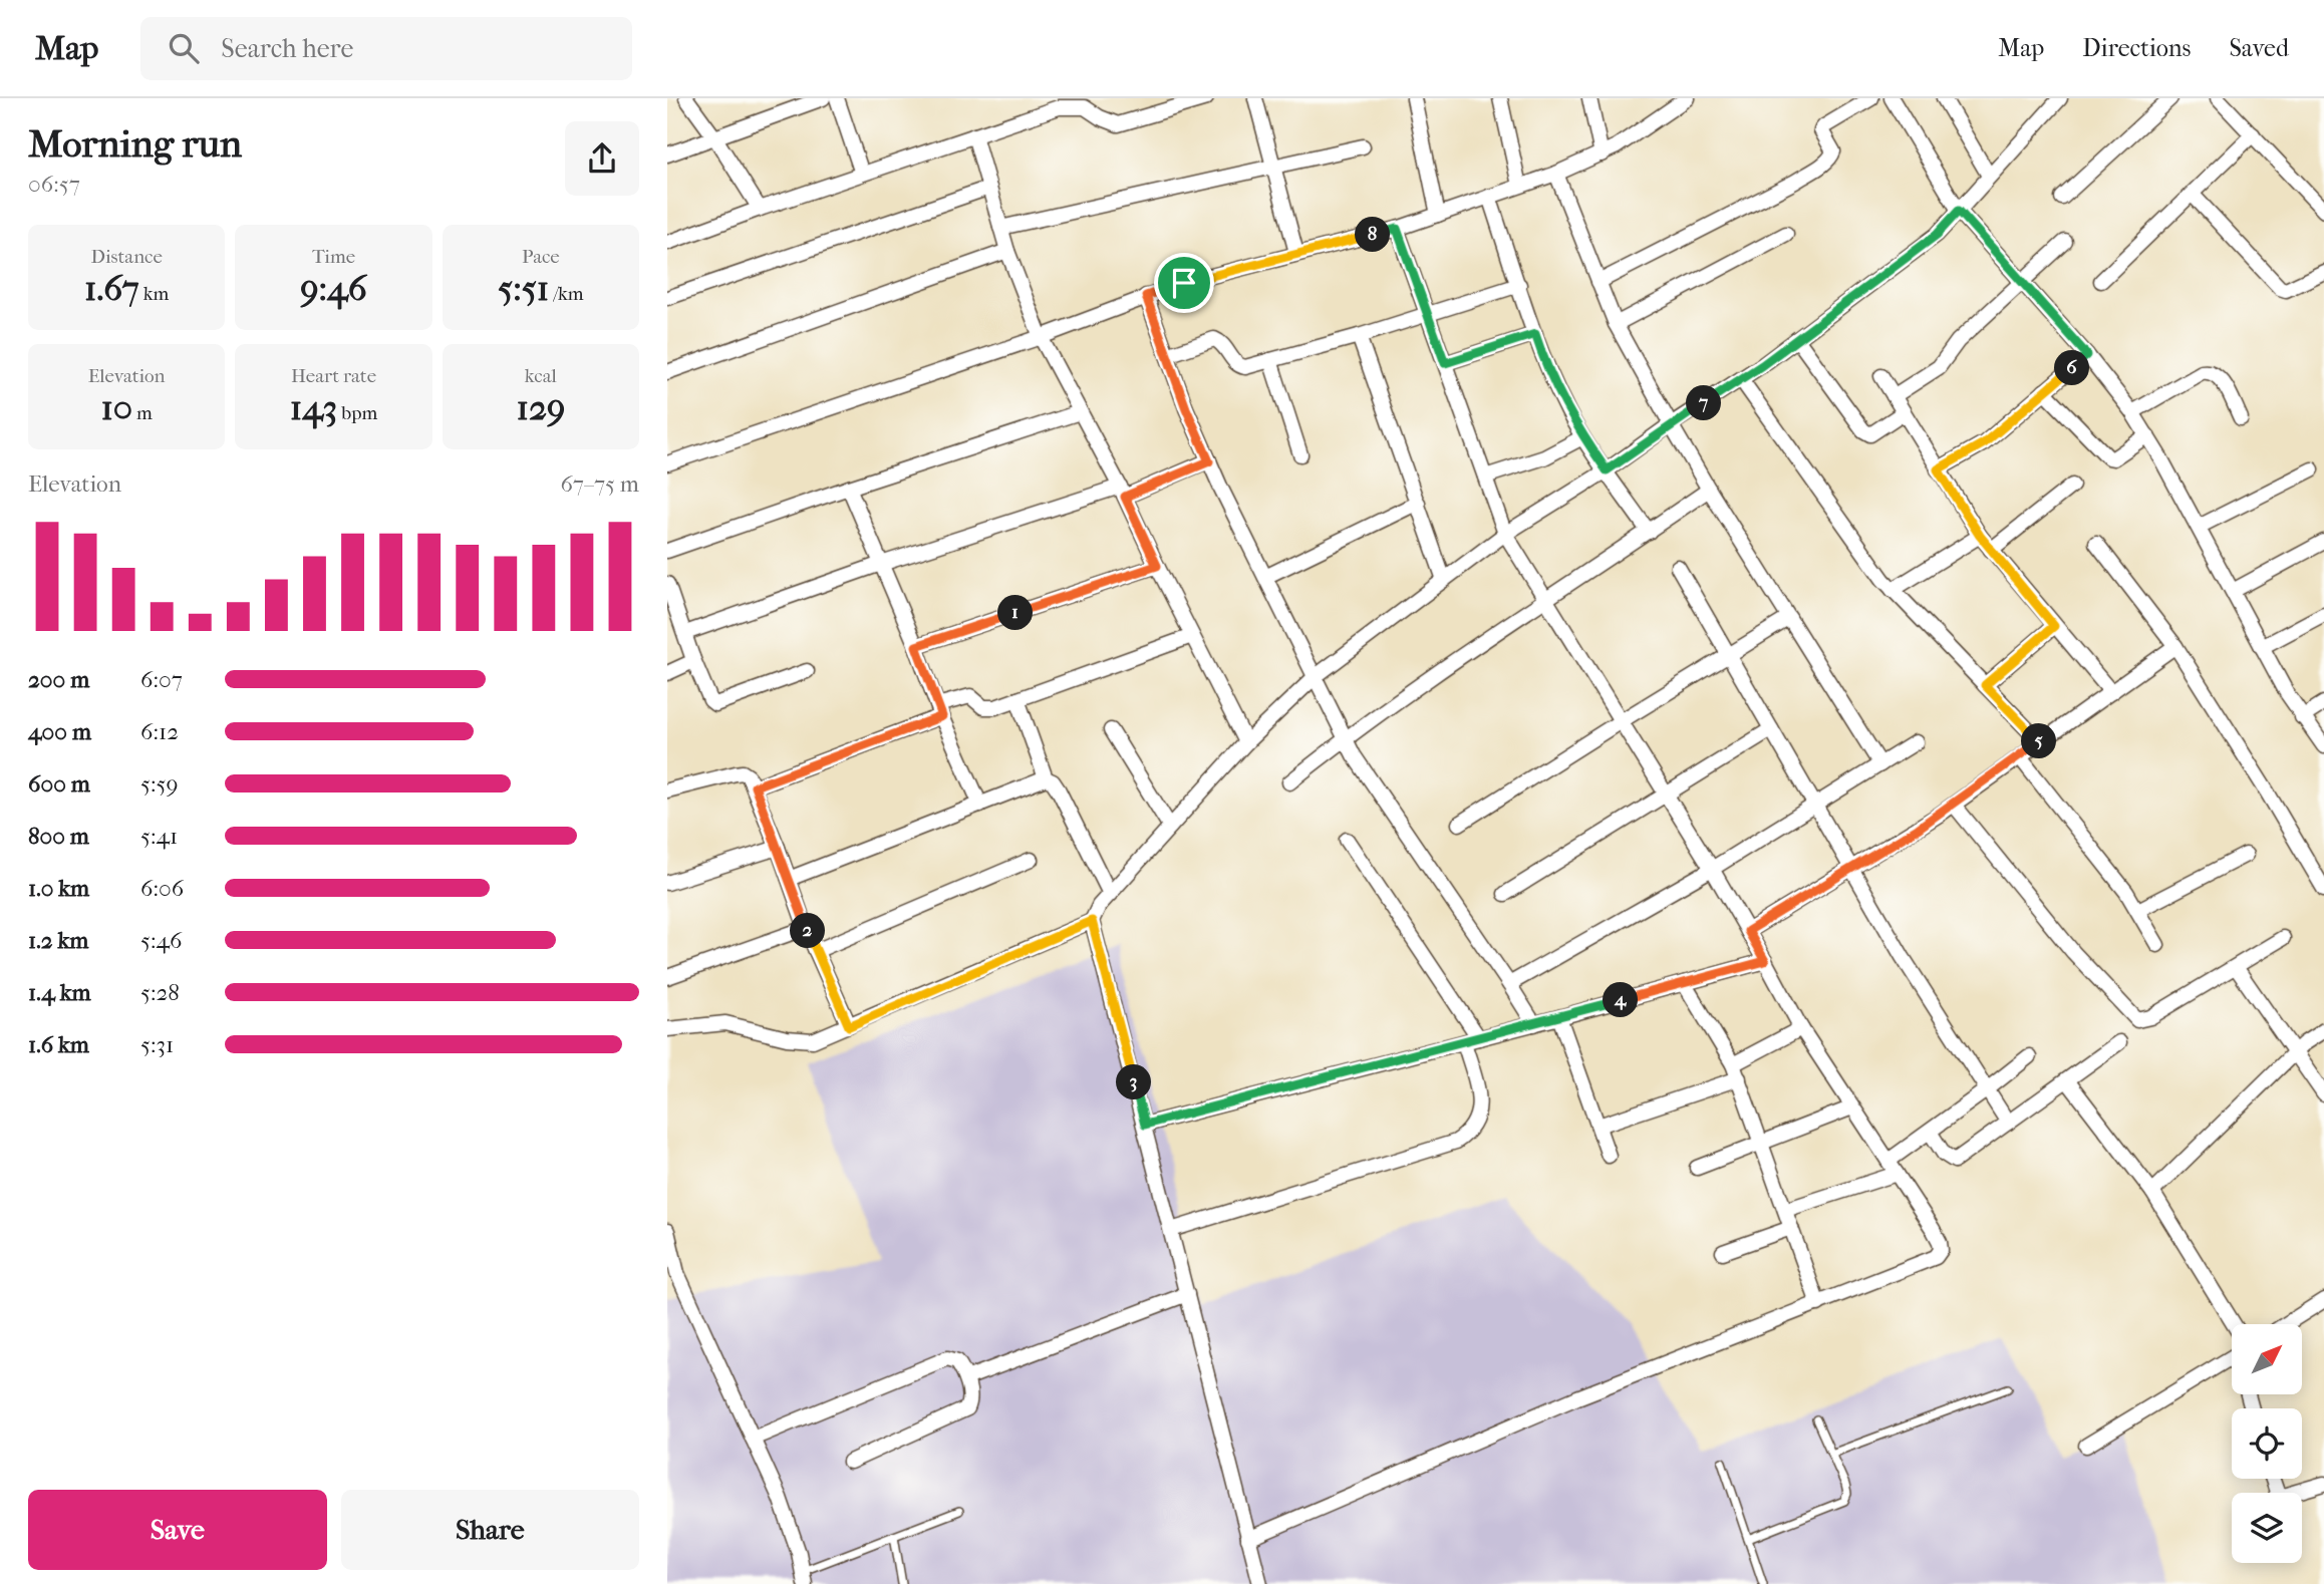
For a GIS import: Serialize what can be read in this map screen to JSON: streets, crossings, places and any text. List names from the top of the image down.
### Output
{
  "north": "top right",
  "page": {
    "header": "Map",
    "search": "Search here",
    "nav": ["Map", "Directions", "Saved"],
    "heading": ["Morning run", "06:57"],
    "pins": [
      "8",
      "6",
      "7",
      "1",
      "5",
      "2",
      "4",
      "3"
    ],
    "stats": [
      ["Distance", "1.67 km"],
      ["Time", "9:46"],
      ["Pace", "5:51 /km"],
      ["Elevation", "10 m"],
      ["Heart rate", "143 bpm"],
      ["kcal", "129"]
    ],
    "chart": ["Elevation", "67–75 m"],
    "list": [
      {
        "name": "200 m",
        "note": "6:07"
      },
      {
        "name": "400 m",
        "note": "6:12"
      },
      {
        "name": "600 m",
        "note": "5:59"
      },
      {
        "name": "800 m",
        "note": "5:41"
      },
      {
        "name": "1.0 km",
        "note": "6:06"
      },
      {
        "name": "1.2 km",
        "note": "5:46"
      },
      {
        "name": "1.4 km",
        "note": "5:28"
      },
      {
        "name": "1.6 km",
        "note": "5:31"
      }
    ],
    "buttons": ["Save", "Share"]
  }
}
